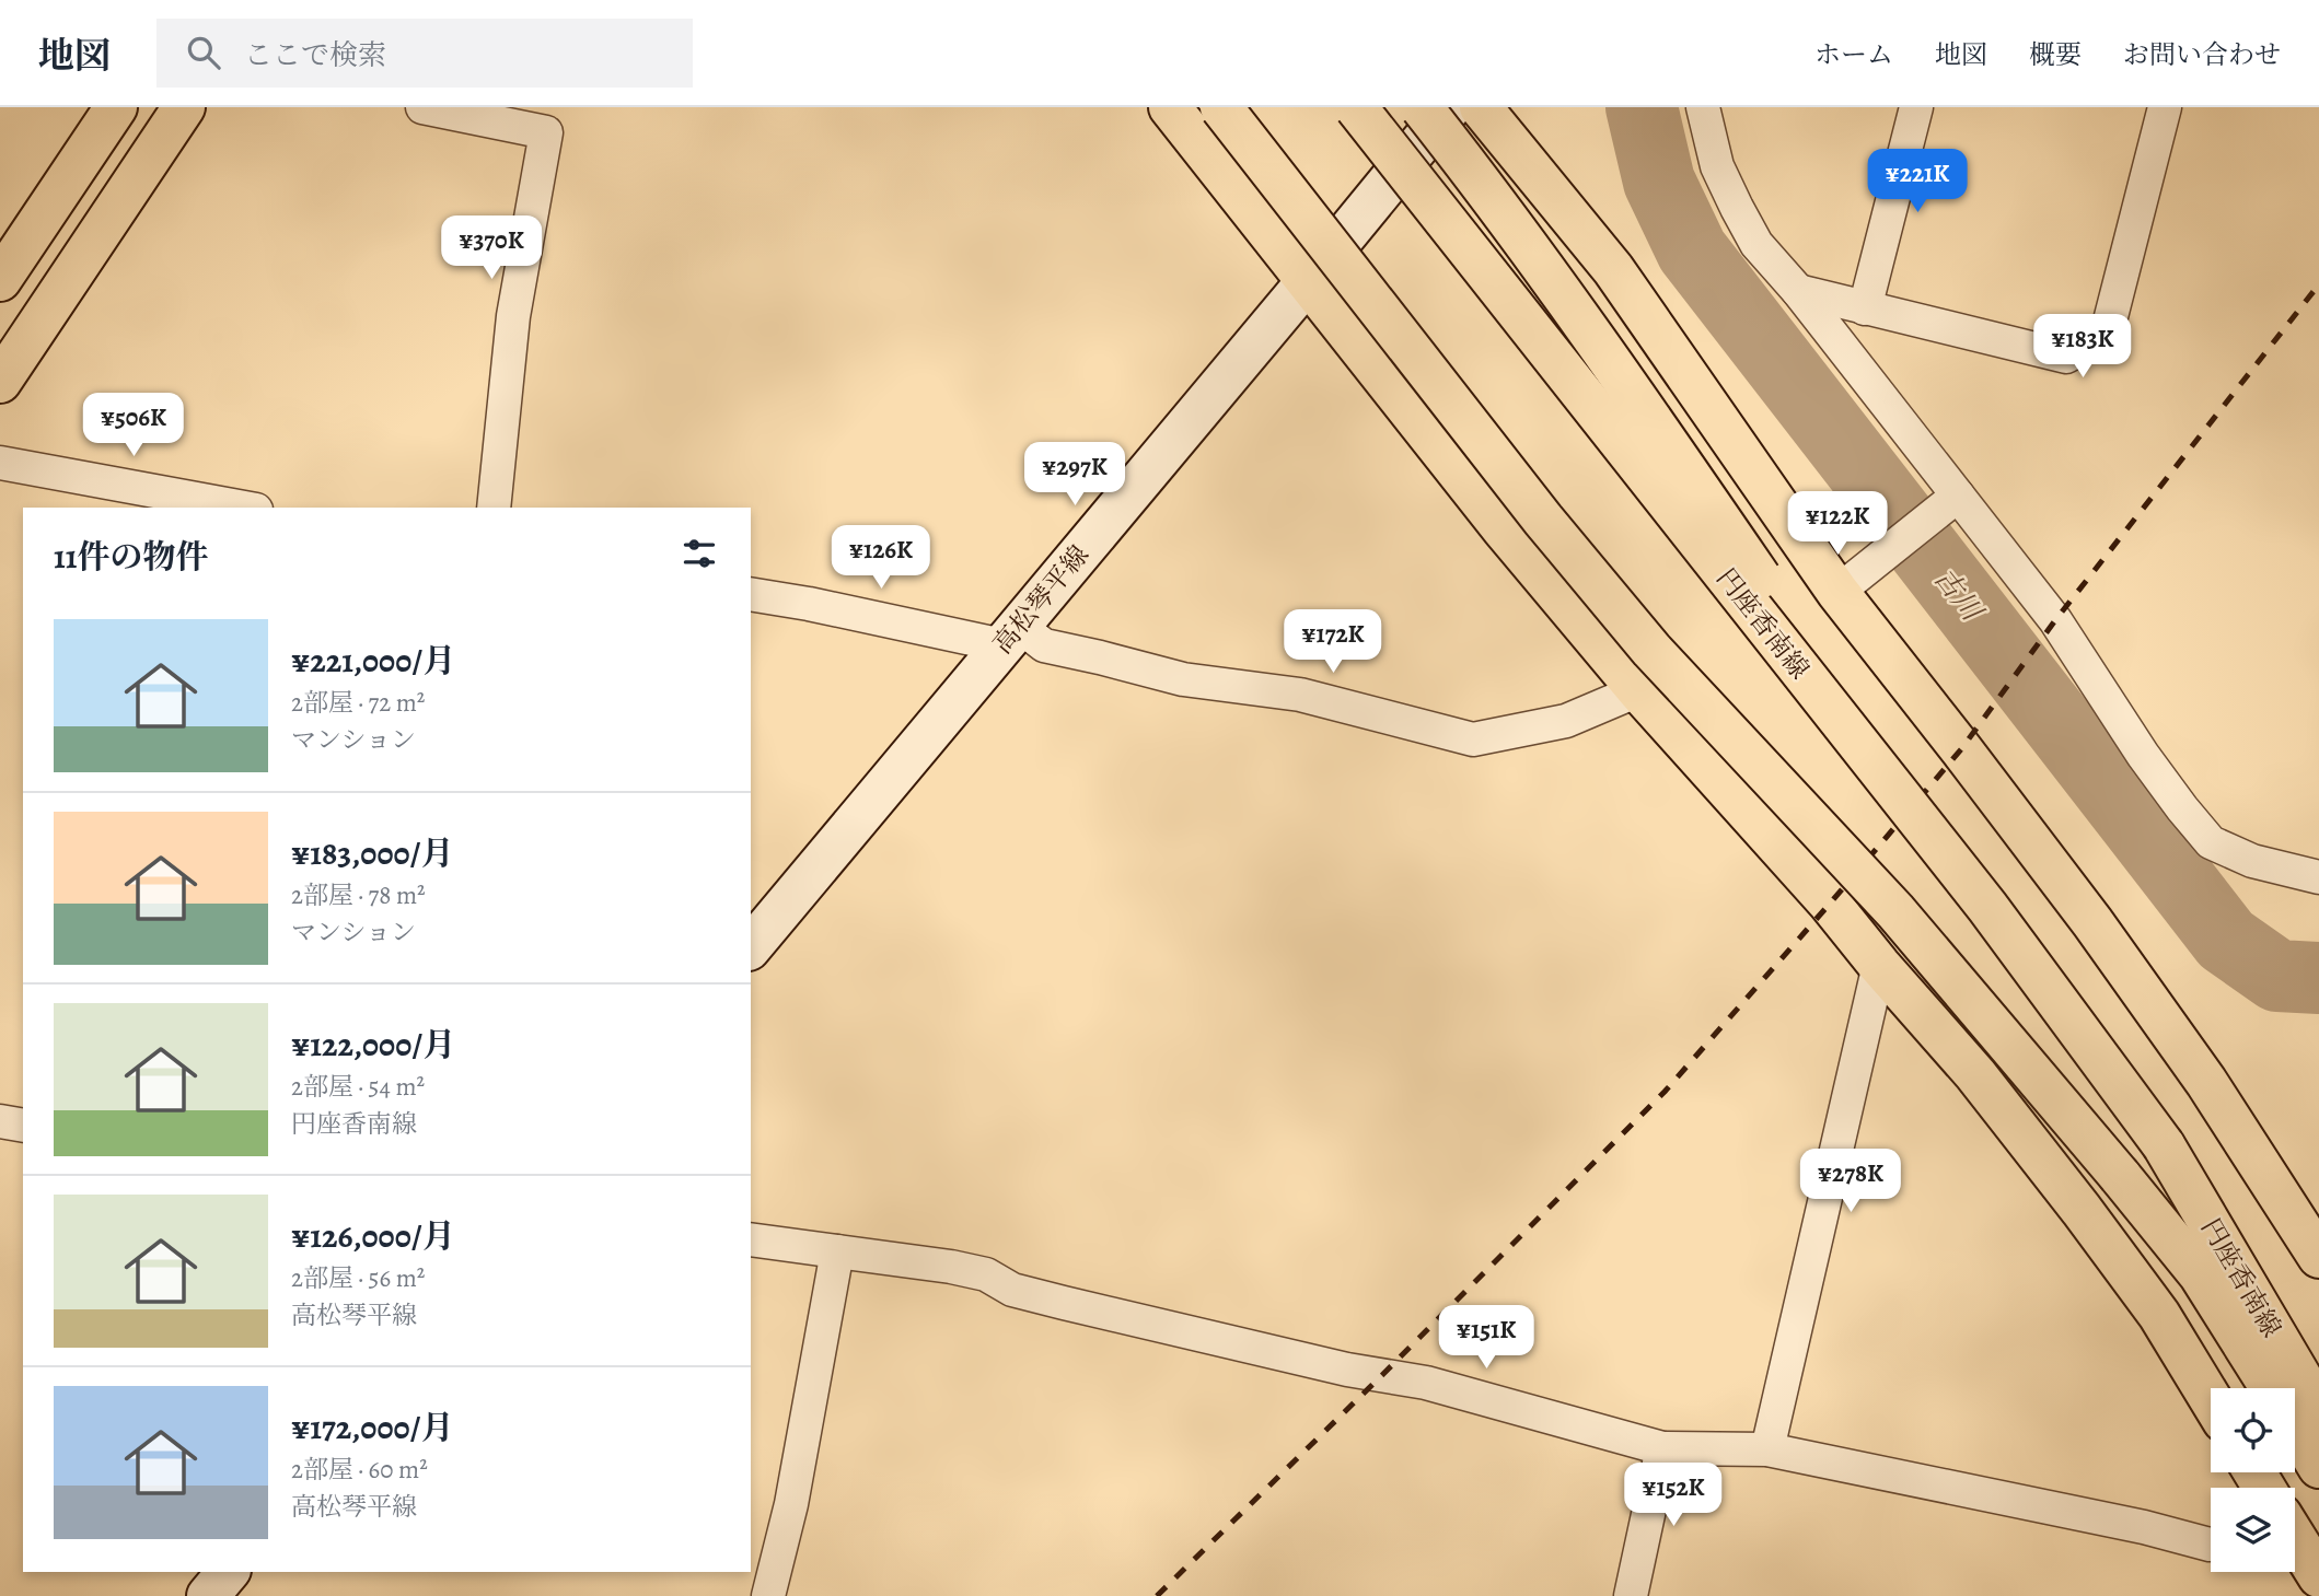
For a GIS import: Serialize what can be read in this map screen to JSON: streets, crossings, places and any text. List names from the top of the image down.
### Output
{
  "streets": {
    "main road": ["高松琴平線", "円座香南線"]
  },
  "water": ["古川"],
  "page": {
    "header": "地図",
    "search": "ここで検索",
    "nav": [
      "ホーム",
      "地図",
      "概要",
      "お問い合わせ"
    ],
    "price": [
      "¥221K",
      "¥370K",
      "¥183K",
      "¥506K",
      "¥297K",
      "¥122K",
      "¥126K",
      "¥172K",
      "¥278K",
      "¥151K",
      "¥152K"
    ],
    "heading": "11件の物件",
    "list": [
      {
        "name": "¥221,000/月",
        "note": "2部屋 · 72 m² · マンション"
      },
      {
        "name": "¥183,000/月",
        "note": "2部屋 · 78 m² · マンション"
      },
      {
        "name": "¥122,000/月",
        "note": "2部屋 · 54 m² · 円座香南線"
      },
      {
        "name": "¥126,000/月",
        "note": "2部屋 · 56 m² · 高松琴平線"
      },
      {
        "name": "¥172,000/月",
        "note": "2部屋 · 60 m² · 高松琴平線"
      }
    ]
  }
}
